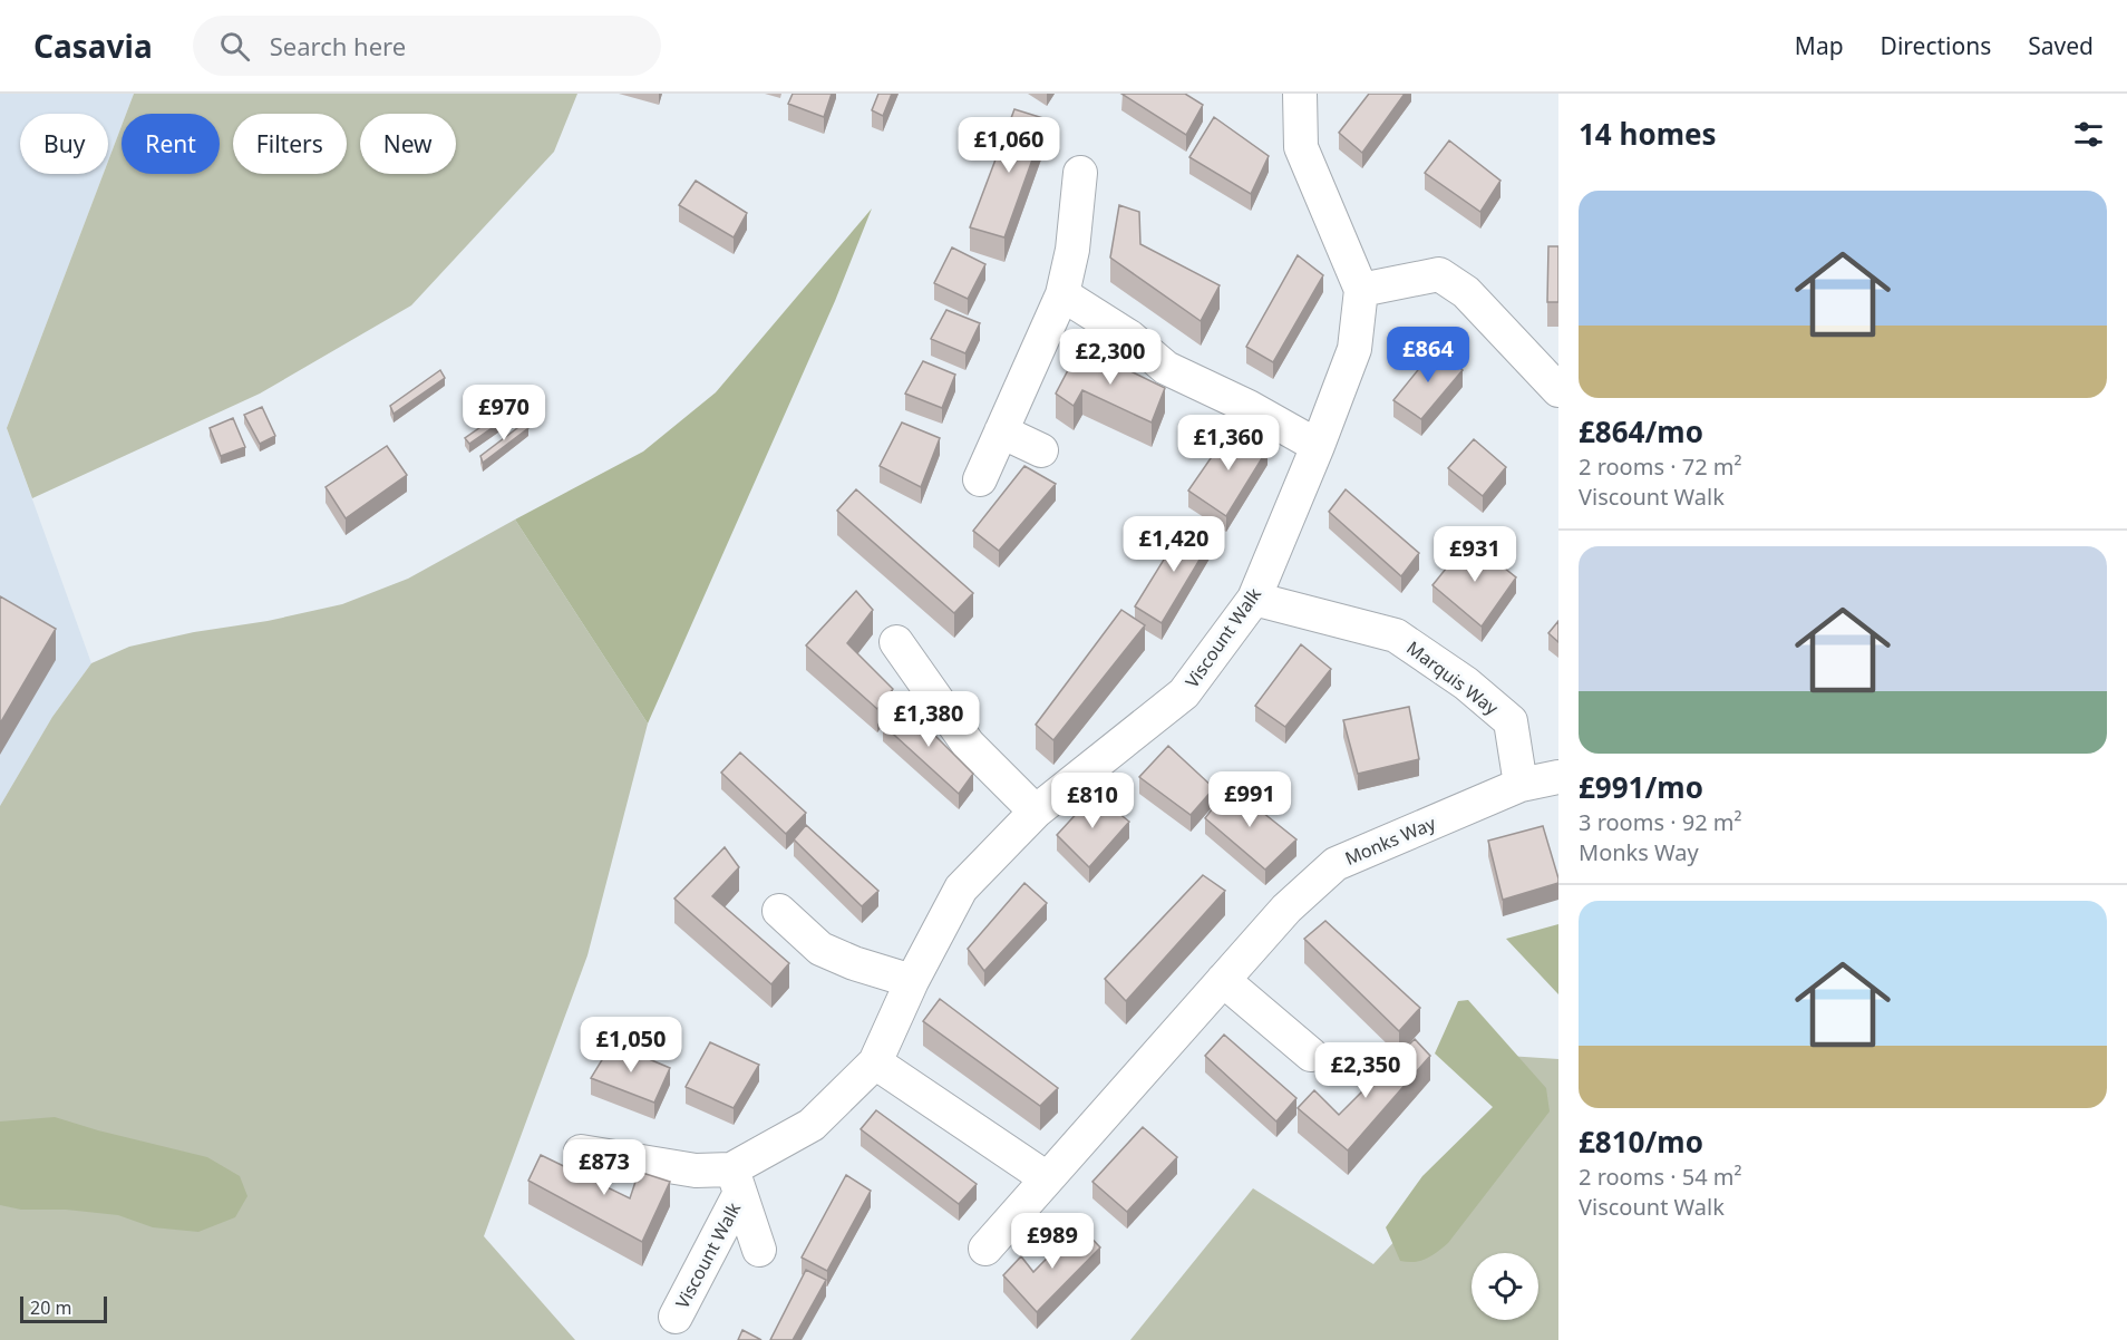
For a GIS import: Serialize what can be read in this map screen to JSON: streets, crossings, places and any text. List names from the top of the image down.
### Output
{
  "streets": {
    "street": ["Viscount Walk", "Marquis Way", "Monks Way"]
  },
  "crossings": [
    ["Viscount Walk", "Marquis Way"],
    ["Marquis Way", "Monks Way"]
  ],
  "scale_bar": "20 m",
  "page": {
    "header": "Casavia",
    "search": "Search here",
    "nav": ["Map", "Directions", "Saved"],
    "heading": "14 homes",
    "chip": [
      "Buy",
      "Rent",
      "Filters",
      "New"
    ],
    "price": [
      "£1,060",
      "£864",
      "£2,300",
      "£970",
      "£1,360",
      "£1,420",
      "£931",
      "£1,380",
      "£991",
      "£810",
      "£1,050",
      "£2,350",
      "£873",
      "£989"
    ],
    "list": [
      {
        "name": "£864/mo",
        "note": "2 rooms · 72 m² · Viscount Walk"
      },
      {
        "name": "£991/mo",
        "note": "3 rooms · 92 m² · Monks Way"
      },
      {
        "name": "£810/mo",
        "note": "2 rooms · 54 m² · Viscount Walk"
      }
    ],
    "scale": "20 m"
  }
}
